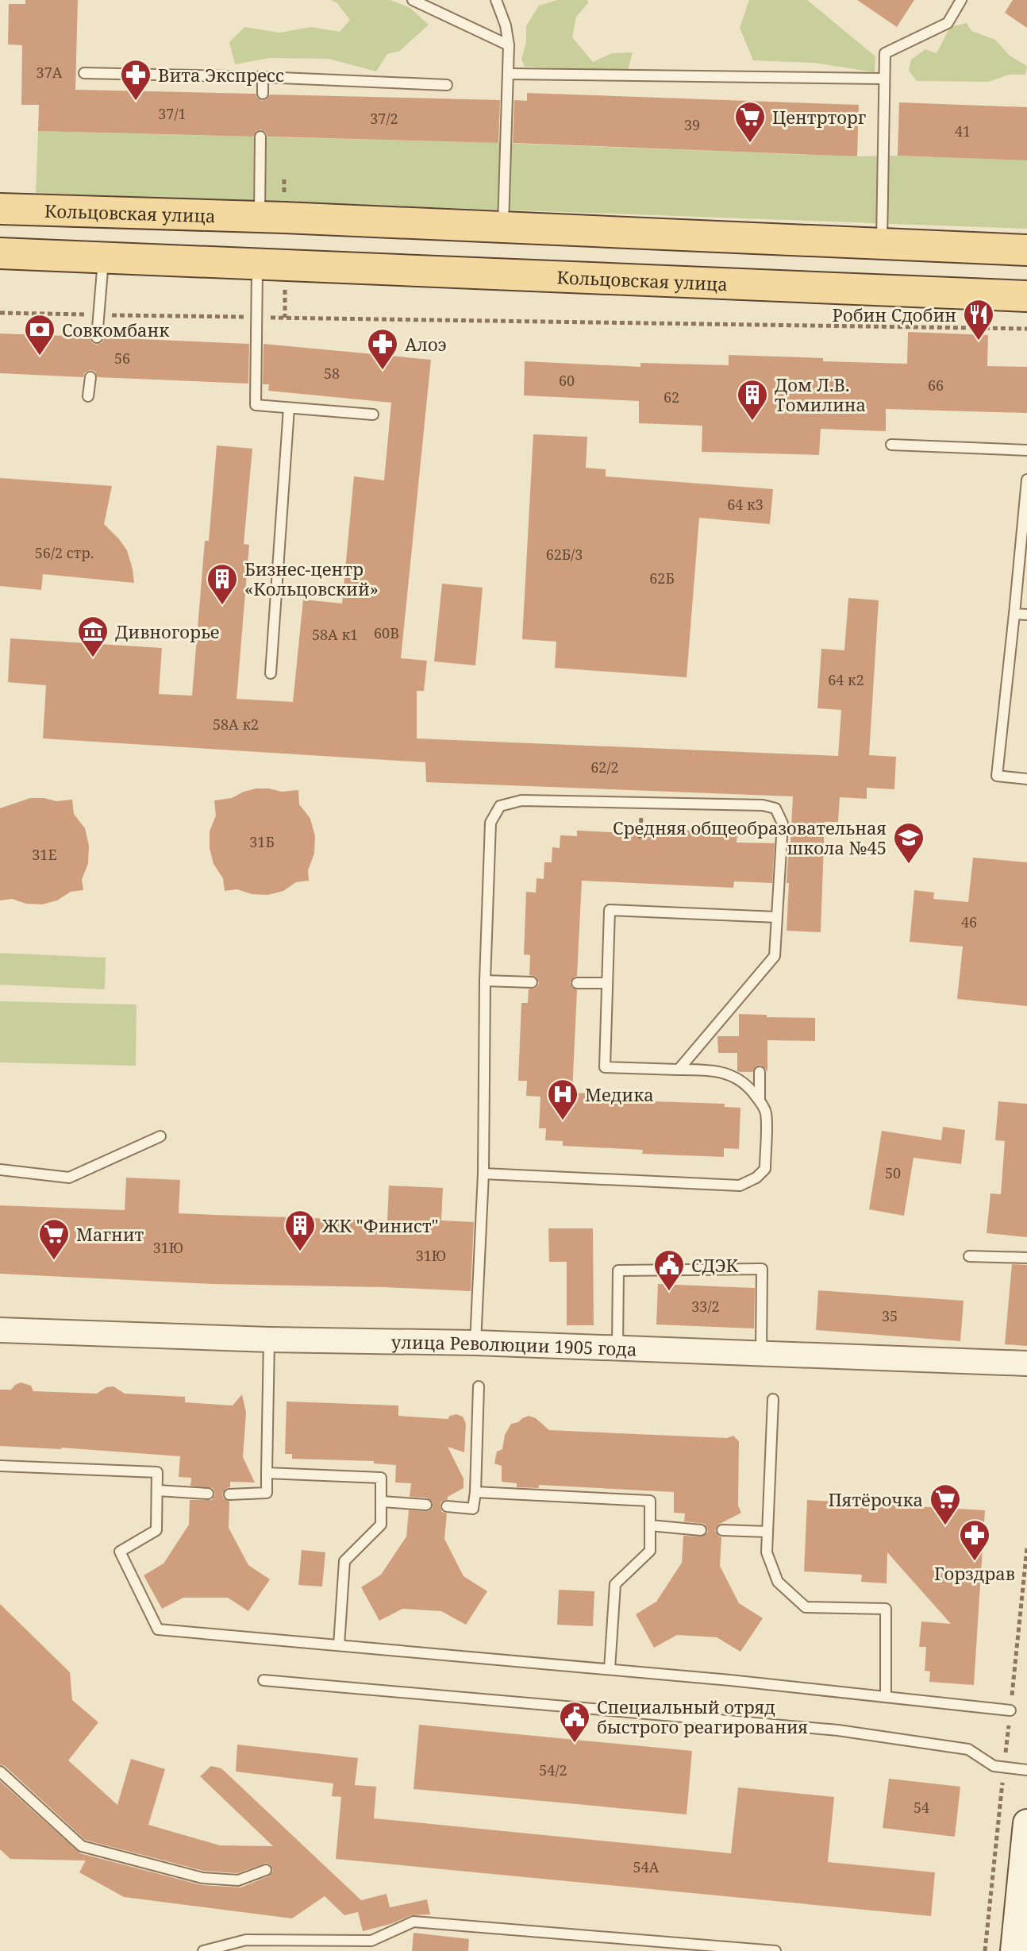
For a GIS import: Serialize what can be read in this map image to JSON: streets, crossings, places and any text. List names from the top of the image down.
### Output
{
  "streets": {
    "main road": ["Кольцовская улица"],
    "street": ["улица Революции 1905 года"]
  },
  "places": {
    "pharmacy": ["Вита Экспресс", "Алоэ", "Горздрав"],
    "supermarket": ["Центрторг", "Магнит", "Пятёрочка"],
    "restaurant": ["Робин Сдобин"],
    "bank": ["Совкомбанк"],
    "building": ["Дом Л.В. Томилина", "Бизнес-центр «Кольцовский»", "ЖК \"Финист\""],
    "museum": ["Дивногорье"],
    "school or university": ["Средняя общеобразовательная школа №45"],
    "hospital": ["Медика"],
    "public building": ["СДЭК", "Специальный отряд быстрого реагирования"]
  },
  "house_numbers": [
    "37А",
    "37/1",
    "37/2",
    "39",
    "41",
    "56",
    "58",
    "60",
    "66",
    "62",
    "64 к3",
    "56/2 стр.",
    "62Б/3",
    "62Б",
    "60В",
    "58А к1",
    "64 к2",
    "58А к2",
    "62/2",
    "31Б",
    "31Е",
    "46",
    "50",
    "31Ю",
    "31Ю",
    "33/2",
    "35",
    "54/2",
    "54",
    "54А"
  ]
}
